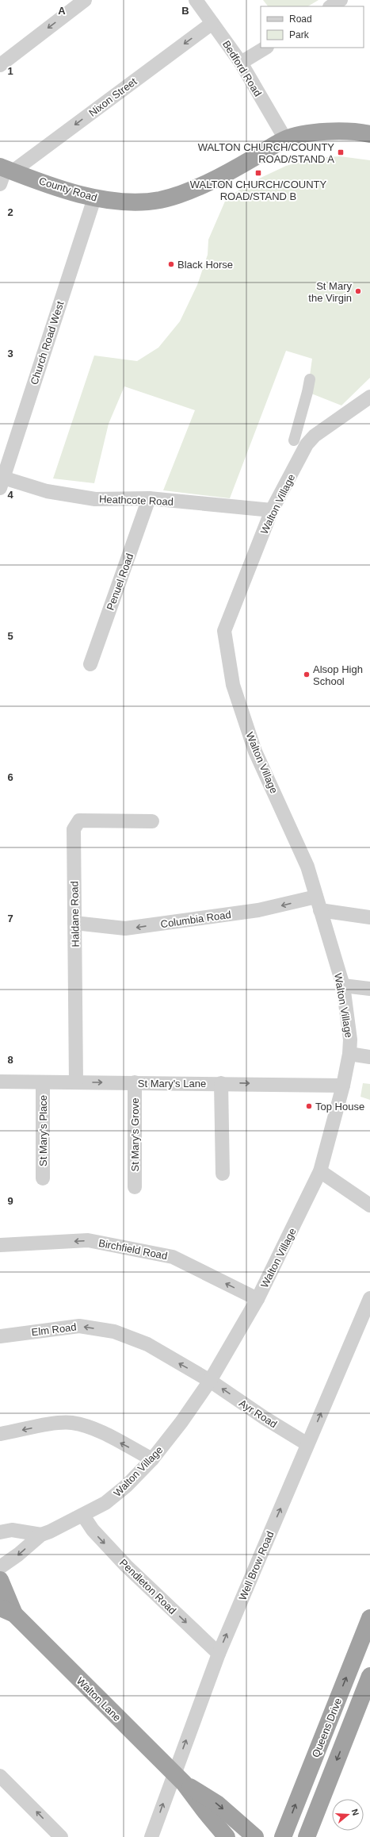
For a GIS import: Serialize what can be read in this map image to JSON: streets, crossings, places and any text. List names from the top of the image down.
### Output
{
  "streets": {
    "highway": ["County Road", "Walton Lane", "Queens Drive"],
    "street": [
      "Bedford Road",
      "Nixon Street",
      "Church Road West",
      "Heathcote Road",
      "Walton Village",
      "Penuel Road",
      "Haldane Road",
      "Columbia Road",
      "St Mary's Lane",
      "St Mary's Place",
      "St Mary's Grove",
      "Birchfield Road",
      "Elm Road",
      "Ayr Road",
      "Well Brow Road",
      "Pendleton Road"
    ]
  },
  "crossings": [
    ["Bedford Road", "Nixon Street"],
    ["Bedford Road", "County Road"],
    ["Nixon Street", "County Road"],
    ["County Road", "Church Road West"],
    ["Church Road West", "Heathcote Road"],
    ["Heathcote Road", "Walton Village"],
    ["Heathcote Road", "Penuel Road"],
    ["Walton Village", "Columbia Road"],
    ["Walton Village", "St Mary's Lane"],
    ["Walton Village", "Birchfield Road"],
    ["Walton Village", "Elm Road"],
    ["Walton Village", "Ayr Road"],
    ["Walton Village", "Pendleton Road"],
    ["Haldane Road", "Columbia Road"],
    ["Haldane Road", "St Mary's Lane"],
    ["St Mary's Lane", "St Mary's Place"],
    ["St Mary's Lane", "St Mary's Grove"],
    ["Elm Road", "Ayr Road"],
    ["Ayr Road", "Well Brow Road"],
    ["Well Brow Road", "Pendleton Road"],
    ["Well Brow Road", "Walton Lane"]
  ],
  "one_way": [
    "Columbia Road",
    "St Mary's Lane",
    "Birchfield Road",
    "Ayr Road",
    "Well Brow Road",
    "Pendleton Road"
  ],
  "places": {
    "transit": ["WALTON CHURCH/COUNTY ROAD/STAND A", "WALTON CHURCH/COUNTY ROAD/STAND B"],
    "other": [
      "Black Horse",
      "St Mary the Virgin",
      "Alsop High School",
      "Top House"
    ]
  },
  "legend": ["Road", "Park"],
  "north": "right",
  "grid": {
    "columns": ["A", "B"],
    "rows": [
      "1",
      "2",
      "3",
      "4",
      "5",
      "6",
      "7",
      "8",
      "9"
    ]
  }
}
